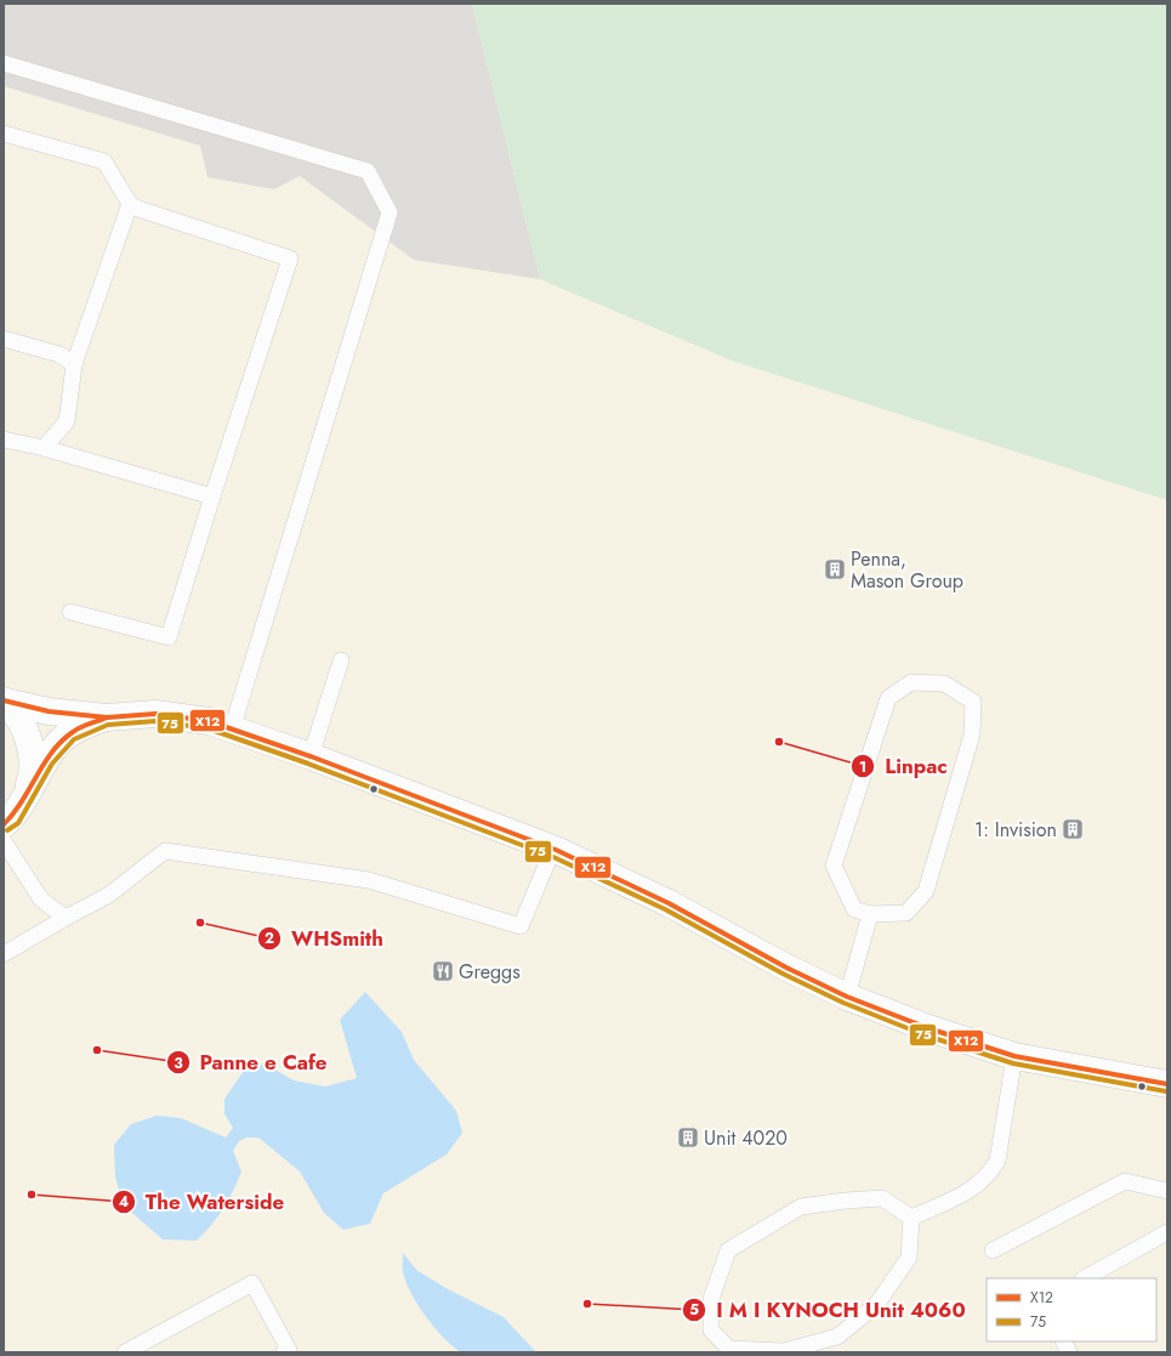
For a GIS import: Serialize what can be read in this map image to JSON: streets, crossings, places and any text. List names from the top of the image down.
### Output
{
  "places": {
    "building": ["Penna, Mason Group", "1: Invision", "Unit 4020"],
    "other": [
      "Linpac",
      "WHSmith",
      "Panne e Cafe",
      "The Waterside",
      "I M I KYNOCH Unit 4060"
    ],
    "restaurant": ["Greggs"]
  },
  "lines": ["transit line X12", "transit line 75"],
  "legend": ["X12", "75"]
}
